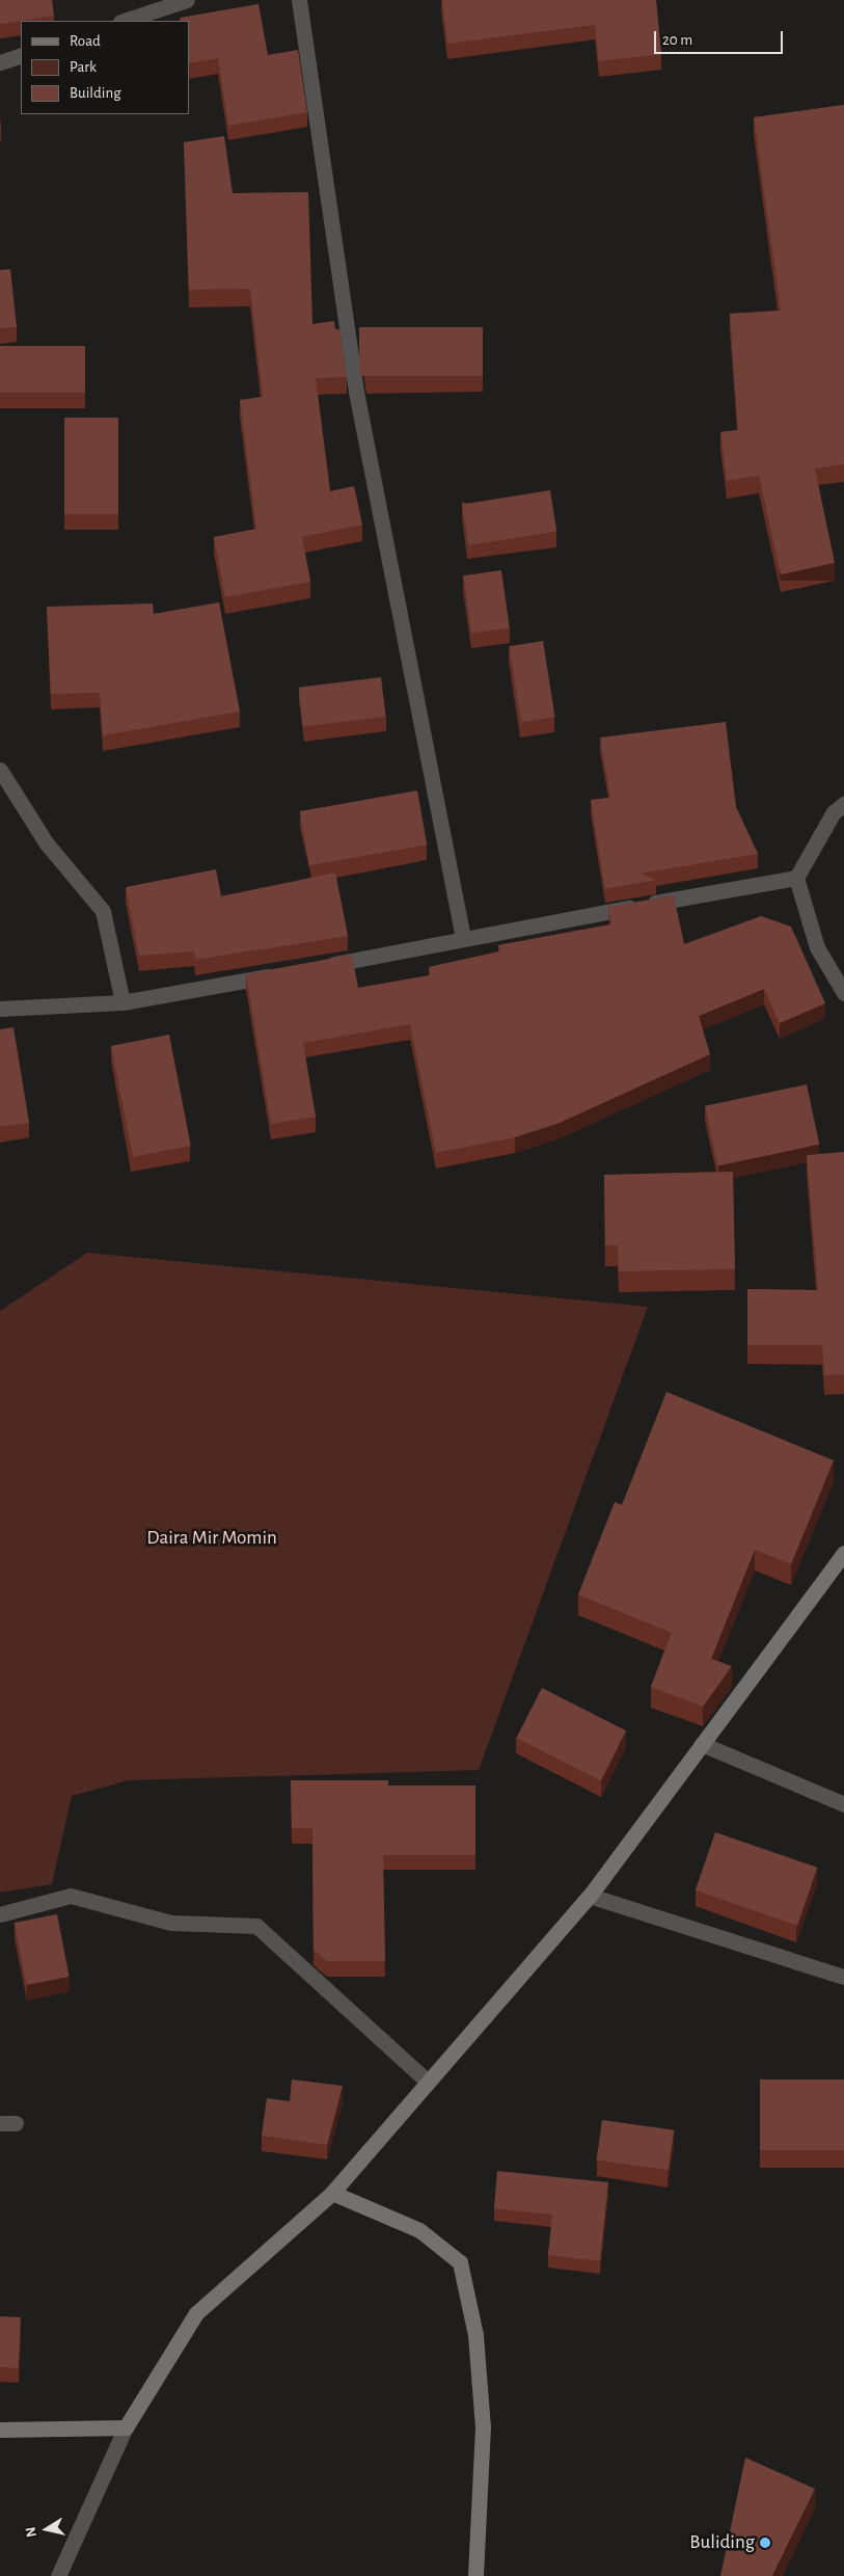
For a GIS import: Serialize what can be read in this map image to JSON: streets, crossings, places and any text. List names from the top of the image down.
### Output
{
  "parks": ["Daira Mir Momin"],
  "places": ["Buliding"],
  "legend": ["Road", "Park", "Building"],
  "scale_bar": "20 m",
  "north": "left"
}
